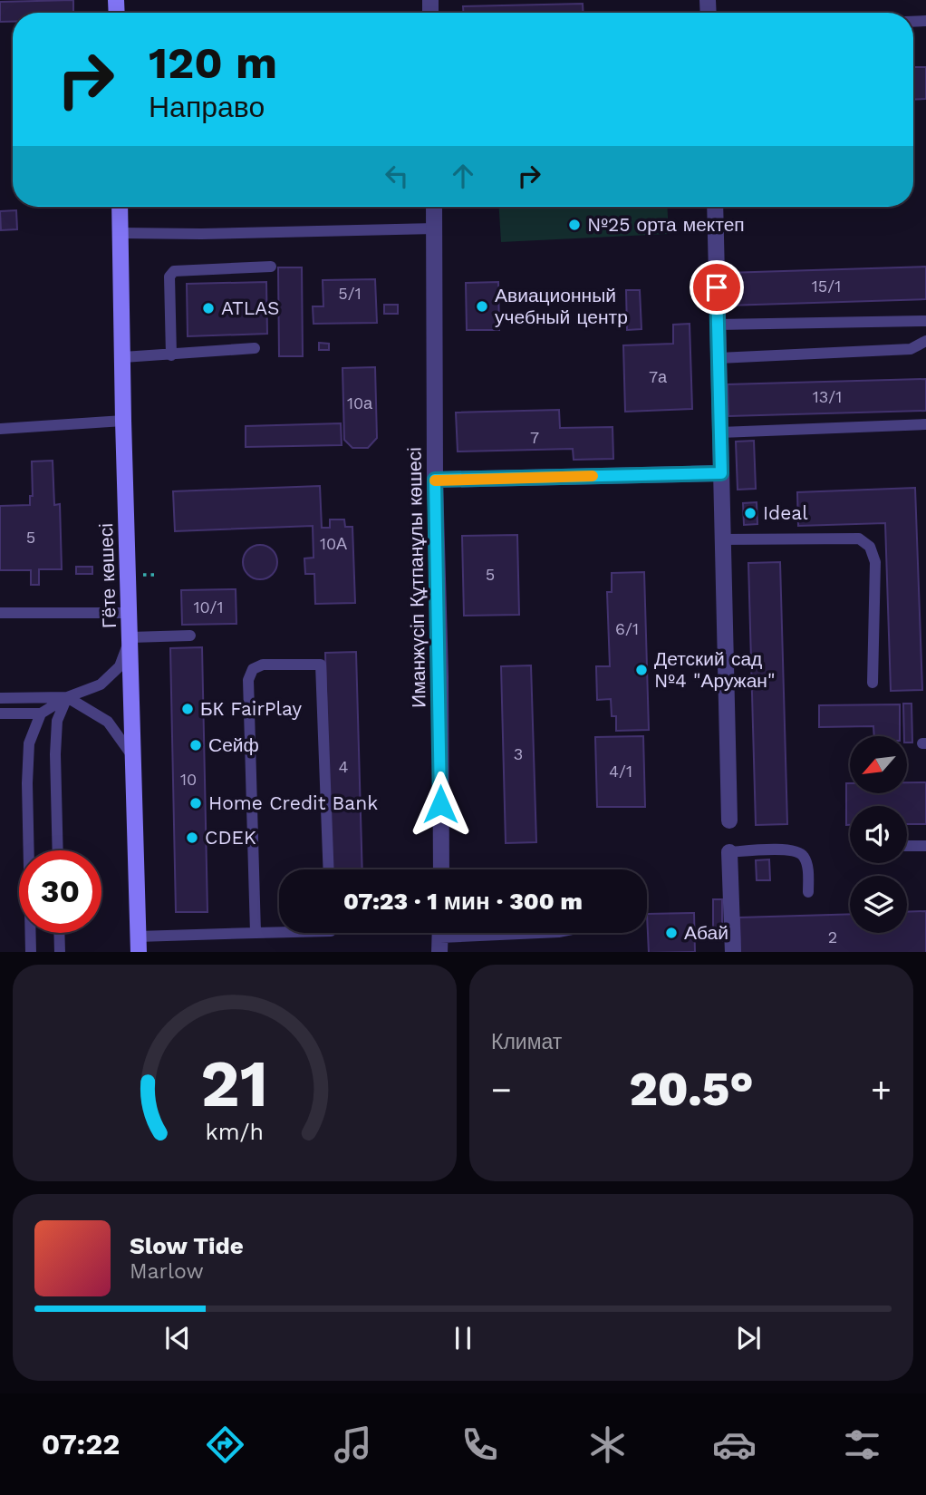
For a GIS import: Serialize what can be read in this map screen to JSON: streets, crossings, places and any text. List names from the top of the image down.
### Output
{
  "streets": {
    "main road": ["Гёте көшесі"],
    "street": ["Иманжүсіп Құтпанұлы көшесі"]
  },
  "places": [
    "№25 орта мектеп",
    "Авиационный учебный центр",
    "ATLAS",
    "Ideal",
    "Детский сад №4 \"Аружан\"",
    "БК FairPlay",
    "Сейф",
    "Home Credit Bank",
    "CDEK",
    "Абай"
  ],
  "house_numbers": [
    "15/1",
    "5/1",
    "7а",
    "13/1",
    "10а",
    "7",
    "5",
    "10А",
    "5",
    "10/1",
    "6/1",
    "3",
    "4",
    "4/1",
    "10",
    "2"
  ],
  "north": "bottom left",
  "page": {
    "turn": ["120 m", "Направо"],
    "limit": "30",
    "trip": "07:23 · 1 мин · 300 m",
    "tile": "Климат",
    "heat": ["−", "20.5°", "+"],
    "song": ["Slow Tide", "Marlow"],
    "tabs": "07:22",
    "gauge": ["21", "km/h"]
  }
}
